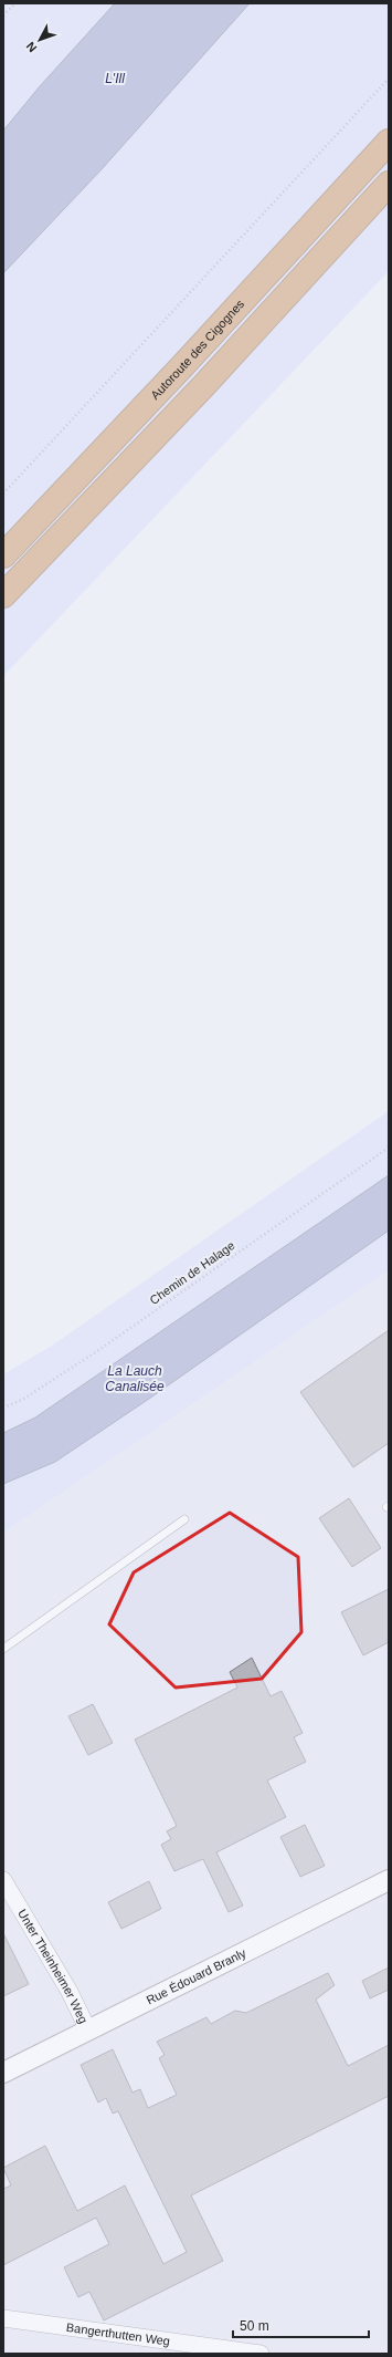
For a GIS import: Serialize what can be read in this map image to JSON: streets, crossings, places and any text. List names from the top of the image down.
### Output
{
  "streets": {
    "highway": ["Autoroute des Cigognes"],
    "street": ["Unter Theinheimer Weg", "Rue Édouard Branly", "Bangerthutten Weg"],
    "path": ["Chemin de Halage"]
  },
  "crossings": [
    ["Unter Theinheimer Weg", "Rue Édouard Branly"]
  ],
  "water": ["L'Ill", "La Lauch Canalisée"],
  "scale_bar": "50 m",
  "north": "bottom left"
}
